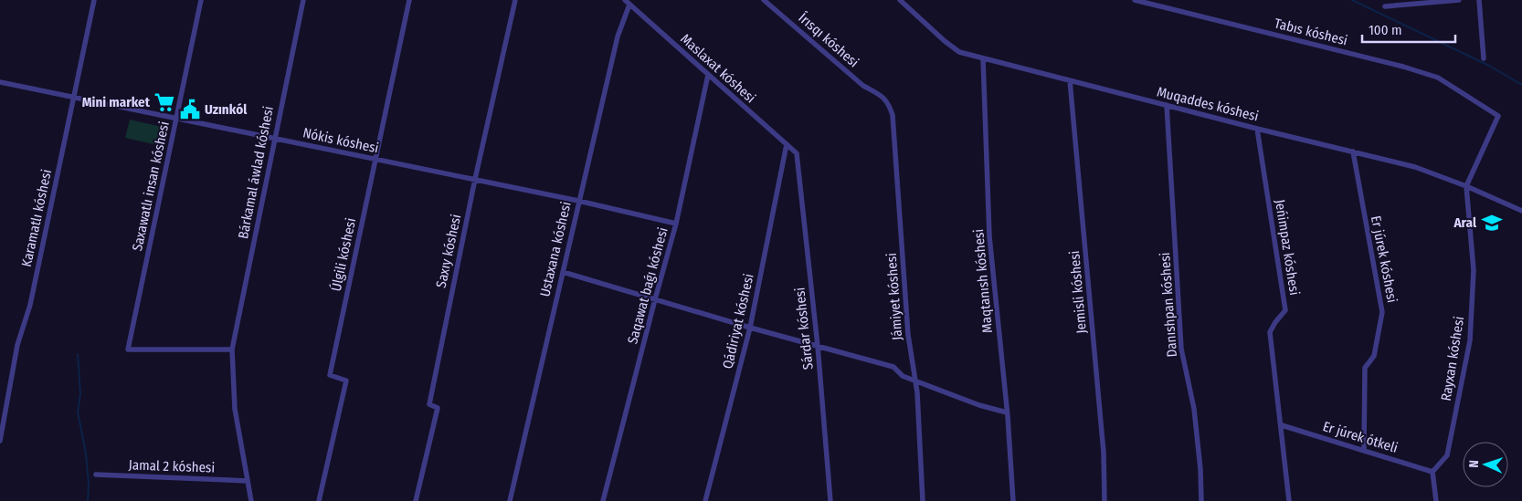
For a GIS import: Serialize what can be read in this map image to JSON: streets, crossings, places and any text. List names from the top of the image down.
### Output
{
  "streets": {
    "street": [
      "Tabıs kóshesi",
      "Írısqı kóshesi",
      "Maslaxat kóshesi",
      "Muqaddes kóshesi",
      "Nókis kóshesi",
      "Bárkamal áwlad kóshesi",
      "Saxawatlı insan kóshesi",
      "Karamatlı kóshesi",
      "Jeńimpaz kóshesi",
      "Ustaxana kóshesi",
      "Saxıy kóshesi",
      "Úlgili kóshesi",
      "Er júrek kóshesi",
      "Maqtanısh kóshesi",
      "Saqawat baǵı kóshesi",
      "Jemisli kóshesi",
      "Jámiyet kóshesi",
      "Danıshpan kóshesi",
      "Qádiriyat kóshesi",
      "Sárdar kóshesi",
      "Rayxan kóshesi",
      "Er júrek ótkeli",
      "Jamal 2 kóshesi"
    ]
  },
  "crossings": [
    ["Tabıs kóshesi", "Muqaddes kóshesi"],
    ["Tabıs kóshesi", "Rayxan kóshesi"],
    ["Írısqı kóshesi", "Jámiyet kóshesi"],
    ["Maslaxat kóshesi", "Ustaxana kóshesi"],
    ["Maslaxat kóshesi", "Saqawat baǵı kóshesi"],
    ["Maslaxat kóshesi", "Qádiriyat kóshesi"],
    ["Maslaxat kóshesi", "Sárdar kóshesi"],
    ["Muqaddes kóshesi", "Jeńimpaz kóshesi"],
    ["Muqaddes kóshesi", "Er júrek kóshesi"],
    ["Muqaddes kóshesi", "Maqtanısh kóshesi"],
    ["Muqaddes kóshesi", "Jemisli kóshesi"],
    ["Muqaddes kóshesi", "Danıshpan kóshesi"],
    ["Muqaddes kóshesi", "Rayxan kóshesi"],
    ["Nókis kóshesi", "Bárkamal áwlad kóshesi"],
    ["Nókis kóshesi", "Saxawatlı insan kóshesi"],
    ["Nókis kóshesi", "Karamatlı kóshesi"],
    ["Nókis kóshesi", "Ustaxana kóshesi"],
    ["Nókis kóshesi", "Saxıy kóshesi"],
    ["Nókis kóshesi", "Úlgili kóshesi"],
    ["Nókis kóshesi", "Saqawat baǵı kóshesi"],
    ["Bárkamal áwlad kóshesi", "Saxawatlı insan kóshesi"],
    ["Bárkamal áwlad kóshesi", "Jamal 2 kóshesi"],
    ["Jeńimpaz kóshesi", "Er júrek ótkeli"],
    ["Er júrek kóshesi", "Er júrek ótkeli"],
    ["Rayxan kóshesi", "Er júrek ótkeli"]
  ],
  "places": {
    "supermarket": ["Mini market"],
    "public building": ["Uzınkól"],
    "school or university": ["Aral"]
  },
  "scale_bar": "100 m",
  "north": "left"
}
